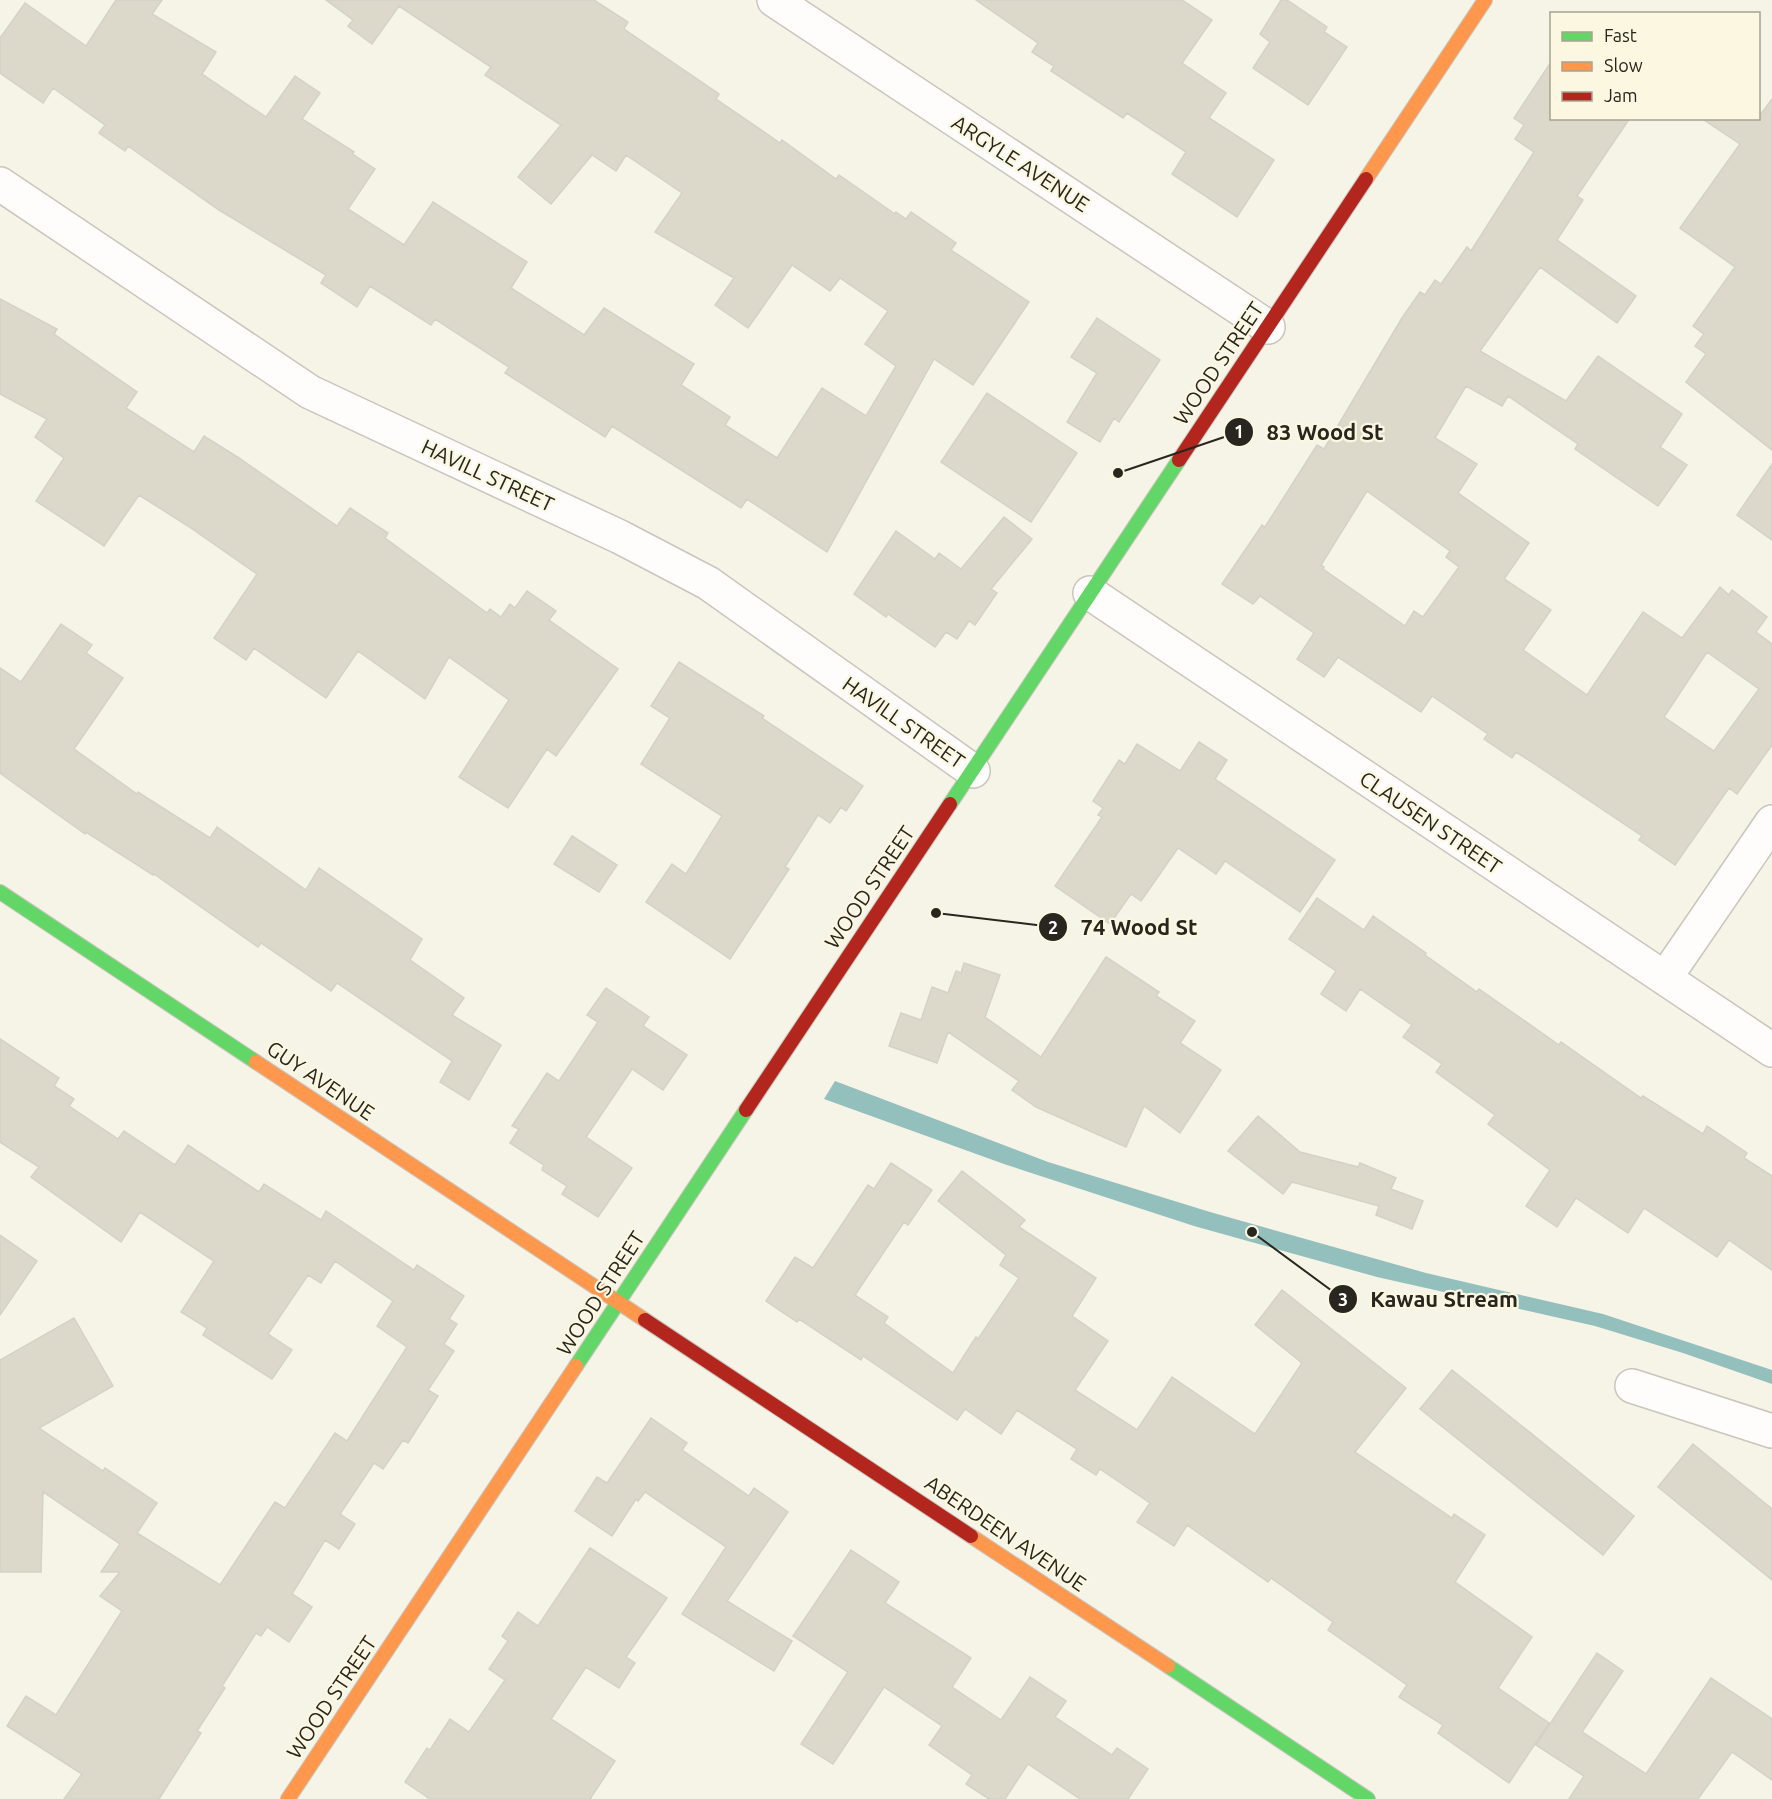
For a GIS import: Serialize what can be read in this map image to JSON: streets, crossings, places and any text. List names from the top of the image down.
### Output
{
  "streets": {
    "street": [
      "ARGYLE AVENUE",
      "WOOD STREET",
      "HAVILL STREET",
      "CLAUSEN STREET",
      "GUY AVENUE",
      "ABERDEEN AVENUE"
    ]
  },
  "crossings": [
    ["ARGYLE AVENUE", "WOOD STREET"],
    ["WOOD STREET", "HAVILL STREET"],
    ["WOOD STREET", "CLAUSEN STREET"],
    ["WOOD STREET", "GUY AVENUE"],
    ["WOOD STREET", "ABERDEEN AVENUE"],
    ["GUY AVENUE", "ABERDEEN AVENUE"]
  ],
  "places": ["83 Wood St", "74 Wood St", "Kawau Stream"],
  "legend": ["Fast", "Slow", "Jam"]
}
